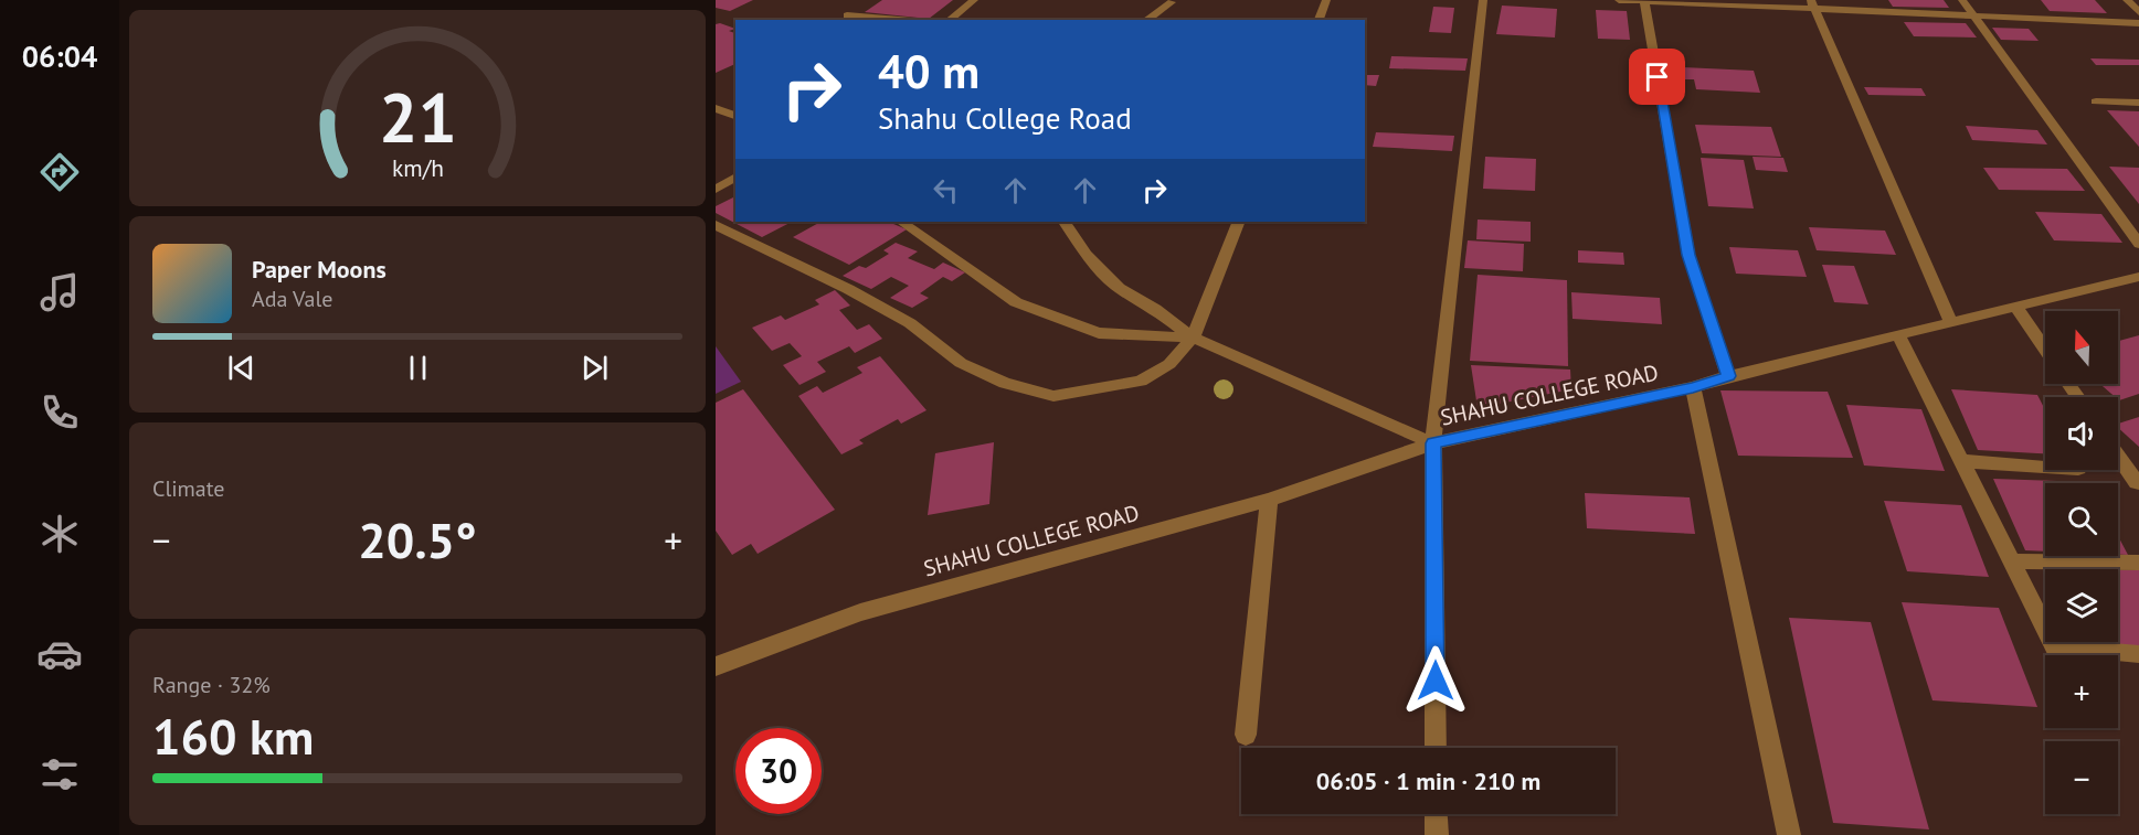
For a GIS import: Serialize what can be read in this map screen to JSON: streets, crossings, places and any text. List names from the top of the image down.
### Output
{
  "streets": {
    "street": ["SHAHU COLLEGE ROAD"]
  },
  "north": "top",
  "page": {
    "tabs": "06:04",
    "turn": ["40 m", "Shahu College Road"],
    "song": ["Paper Moons", "Ada Vale"],
    "map_buttons": ["+", "−"],
    "tile": [
      "Climate",
      ["Range · 32%", "160 km"]
    ],
    "heat": ["−", "20.5°", "+"],
    "limit": "30",
    "trip": "06:05 · 1 min · 210 m",
    "gauge": ["21", "km/h"]
  }
}
